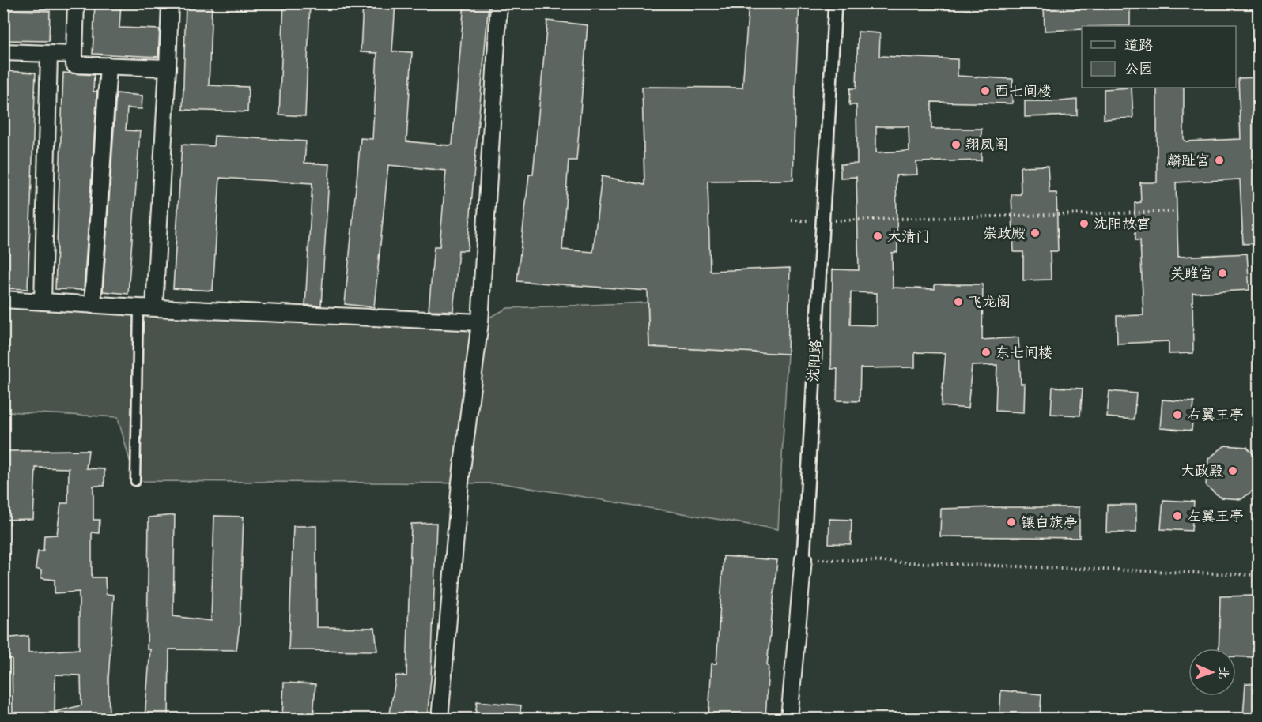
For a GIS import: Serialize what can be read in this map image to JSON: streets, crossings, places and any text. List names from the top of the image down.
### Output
{
  "streets": {
    "street": ["沈阳路"]
  },
  "places": [
    "西七间楼",
    "翔凤阁",
    "麟趾宫",
    "沈阳故宫",
    "崇政殿",
    "大清门",
    "关雎宫",
    "飞龙阁",
    "东七间楼",
    "右翼王亭",
    "大政殿",
    "左翼王亭",
    "镶白旗亭"
  ],
  "legend": ["道路", "公园"],
  "north": "right"
}
